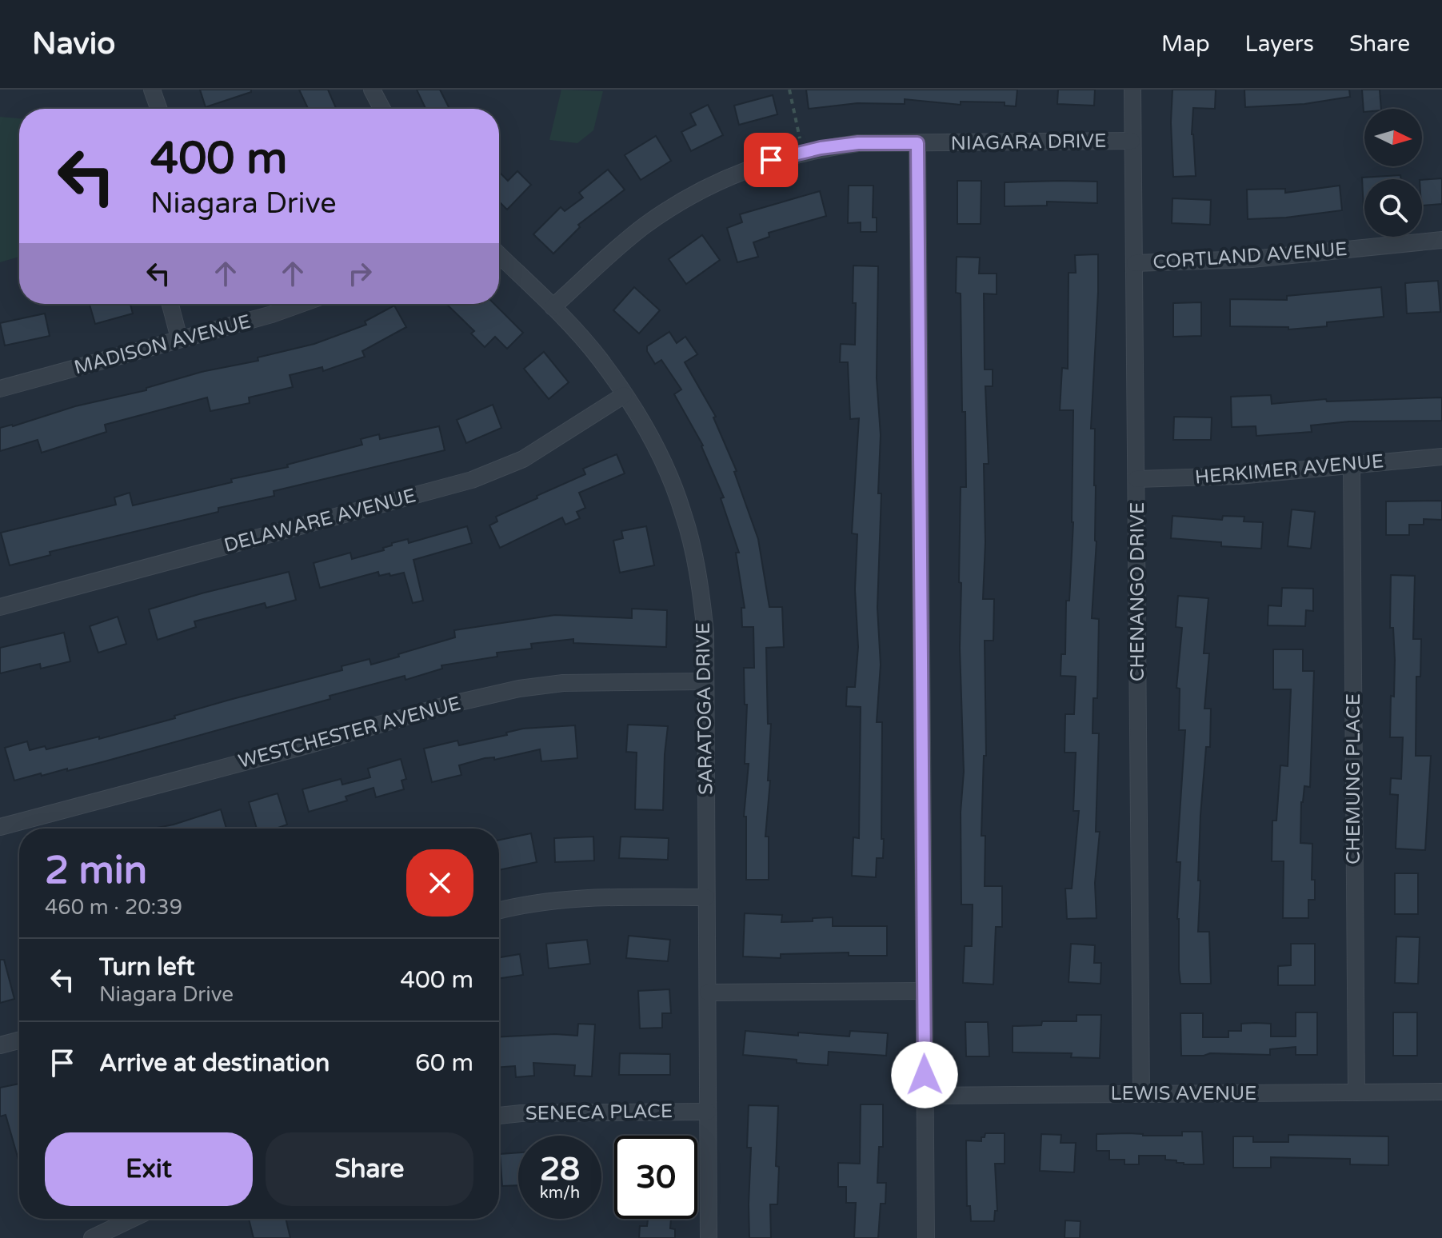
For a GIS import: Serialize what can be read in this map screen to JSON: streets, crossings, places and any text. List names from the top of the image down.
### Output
{
  "streets": {
    "street": [
      "NIAGARA DRIVE",
      "CORTLAND AVENUE",
      "MADISON AVENUE",
      "HERKIMER AVENUE",
      "DELAWARE AVENUE",
      "CHENANGO DRIVE",
      "SARATOGA DRIVE",
      "WESTCHESTER AVENUE",
      "CHEMUNG PLACE",
      "LEWIS AVENUE",
      "SENECA PLACE"
    ]
  },
  "crossings": [
    ["NIAGARA DRIVE", "CHENANGO DRIVE"],
    ["NIAGARA DRIVE", "SARATOGA DRIVE"],
    ["CORTLAND AVENUE", "CHENANGO DRIVE"],
    ["HERKIMER AVENUE", "CHENANGO DRIVE"],
    ["HERKIMER AVENUE", "CHEMUNG PLACE"],
    ["DELAWARE AVENUE", "SARATOGA DRIVE"],
    ["CHENANGO DRIVE", "LEWIS AVENUE"],
    ["SARATOGA DRIVE", "WESTCHESTER AVENUE"],
    ["SARATOGA DRIVE", "SENECA PLACE"],
    ["CHEMUNG PLACE", "LEWIS AVENUE"]
  ],
  "north": "right",
  "page": {
    "header": "Navio",
    "nav": ["Map", "Layers", "Share"],
    "turn": ["400 m", "Niagara Drive"],
    "heading": ["2 min", "460 m · 20:39"],
    "list": [
      {
        "name": "Turn left",
        "note": "Niagara Drive",
        "value": "400 m"
      },
      {
        "name": "Arrive at destination",
        "value": "60 m"
      }
    ],
    "buttons": ["Exit", "Share"],
    "speed": "28 km/h",
    "limit": "30"
  }
}
